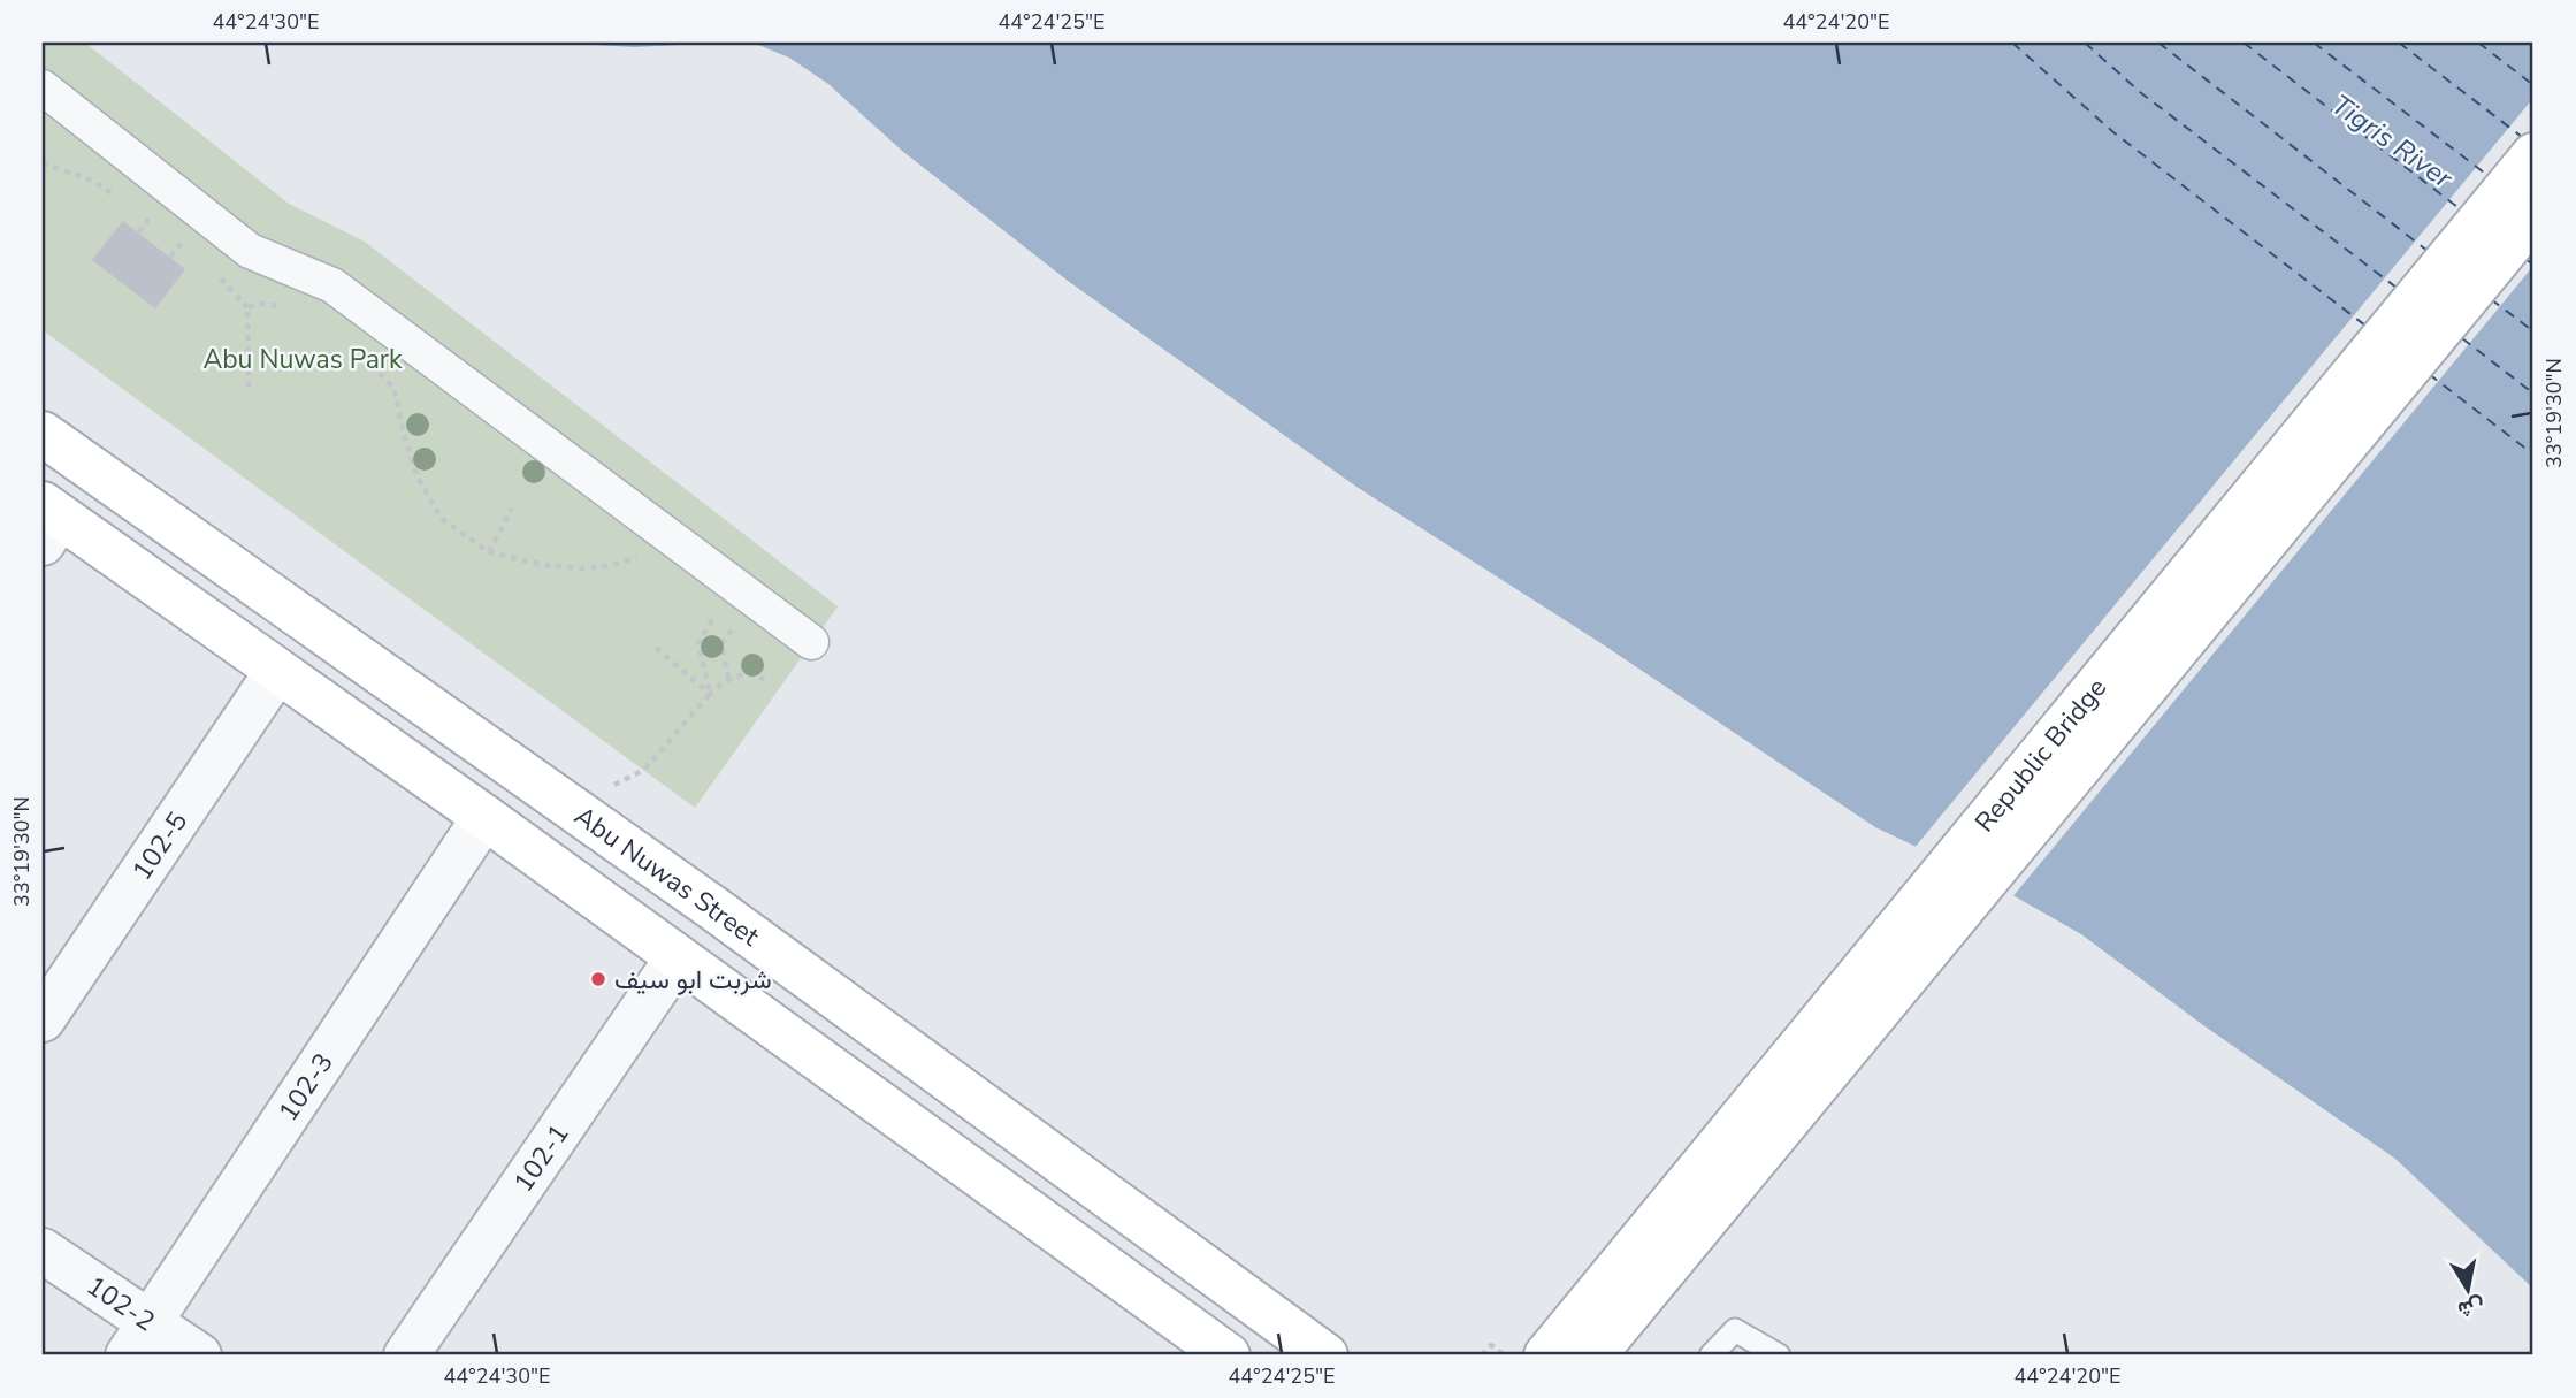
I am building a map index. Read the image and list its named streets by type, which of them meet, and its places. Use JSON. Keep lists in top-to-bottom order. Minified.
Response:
{"streets":{"main road":["Republic Bridge","Abu Nuwas Street"],"street":["102-5","102-3","102-1","102-2"]},"crossings":[["102-3","102-2"]],"water":["Tigris River"],"parks":["Abu Nuwas Park"],"places":["شربت ابو سيف"],"north":"bottom","coordinates":["44°24'30\"E","44°24'25\"E","44°24'20\"E","33°19'30\"N"]}
